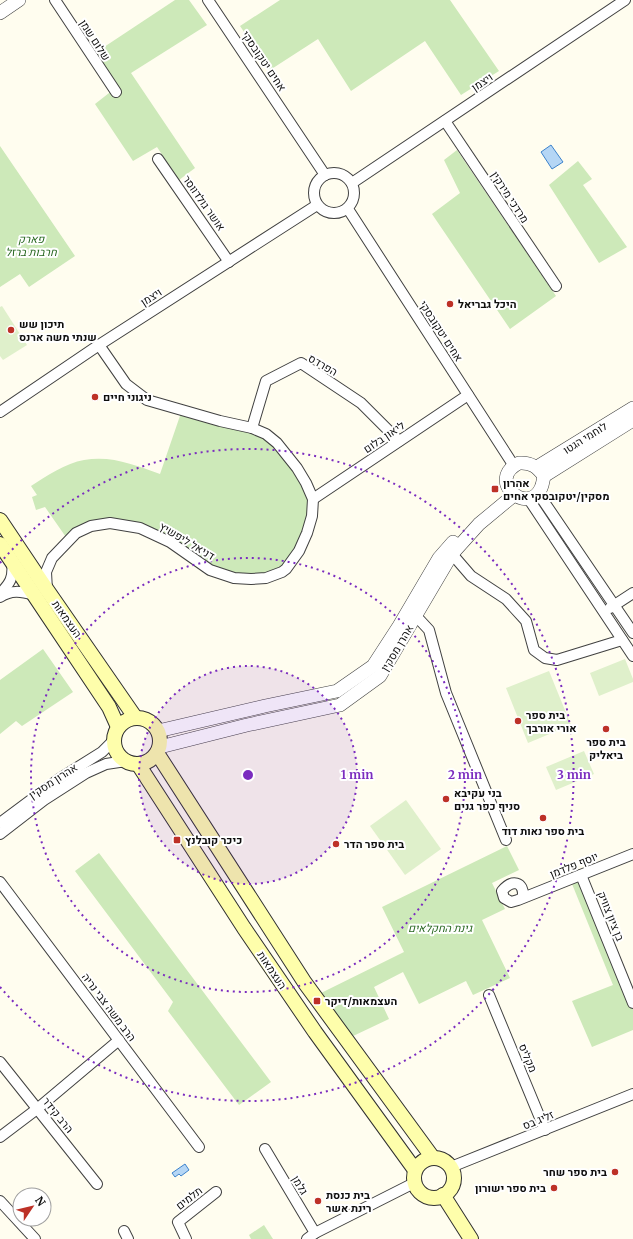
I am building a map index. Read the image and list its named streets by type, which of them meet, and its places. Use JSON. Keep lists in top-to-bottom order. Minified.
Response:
{"streets":{"main road":["העצמאות"],"street":["שלום שמן","אחים יטקובסקי","ויצמן","מרדכי מירקין","אושר גולדווסר","הפרדס","ליאון בלום","לוחמי הגטו","דניאל ליפשיץ","אהרן מסקין","אהרון מסקין","יוסף פלדמן","בן ציון צוויק","הרב משה צבי נריה","מקליס","הרב קידר","זליג בס","גלמן","תלמים"]},"crossings":[["אחים יטקובסקי","ויצמן"],["אחים יטקובסקי","ליאון בלום"],["אחים יטקובסקי","לוחמי הגטו"],["אחים יטקובסקי","אהרן מסקין"],["ויצמן","מרדכי מירקין"],["ויצמן","אושר גולדווסר"],["ויצמן","דניאל ליפשיץ"],["הפרדס","ליאון בלום"],["הפרדס","דניאל ליפשיץ"],["ליאון בלום","דניאל ליפשיץ"],["לוחמי הגטו","אהרן מסקין"],["דניאל ליפשיץ","העצמאות"],["העצמאות","אהרן מסקין"],["העצמאות","אהרון מסקין"],["העצמאות","זליג בס"],["אהרן מסקין","אהרון מסקין"],["יוסף פלדמן","בן ציון צוויק"],["מקליס","זליג בס"]],"parks":["פארק חרבות ברזל","גינת החקלאים"],"places":{"other":["היכל גבריאל","תיכון שש שנתי משה ארנס","ניגוני חיים","בית ספר אורי אורבך","בית ספר ביאליק","בני עקיבא סניף כפר גנים","בית ספר נאות דוד","בית ספר הדר","בית ספר שחר","בית ספר ישורון","בית כנסת רינת אשר"],"transit":["אהרון מסקין/יטקובסקי אחים","כיכר קובלנץ","העצמאות/דיקר"]},"north":"top right","rings":["1 min","2 min","3 min"]}
